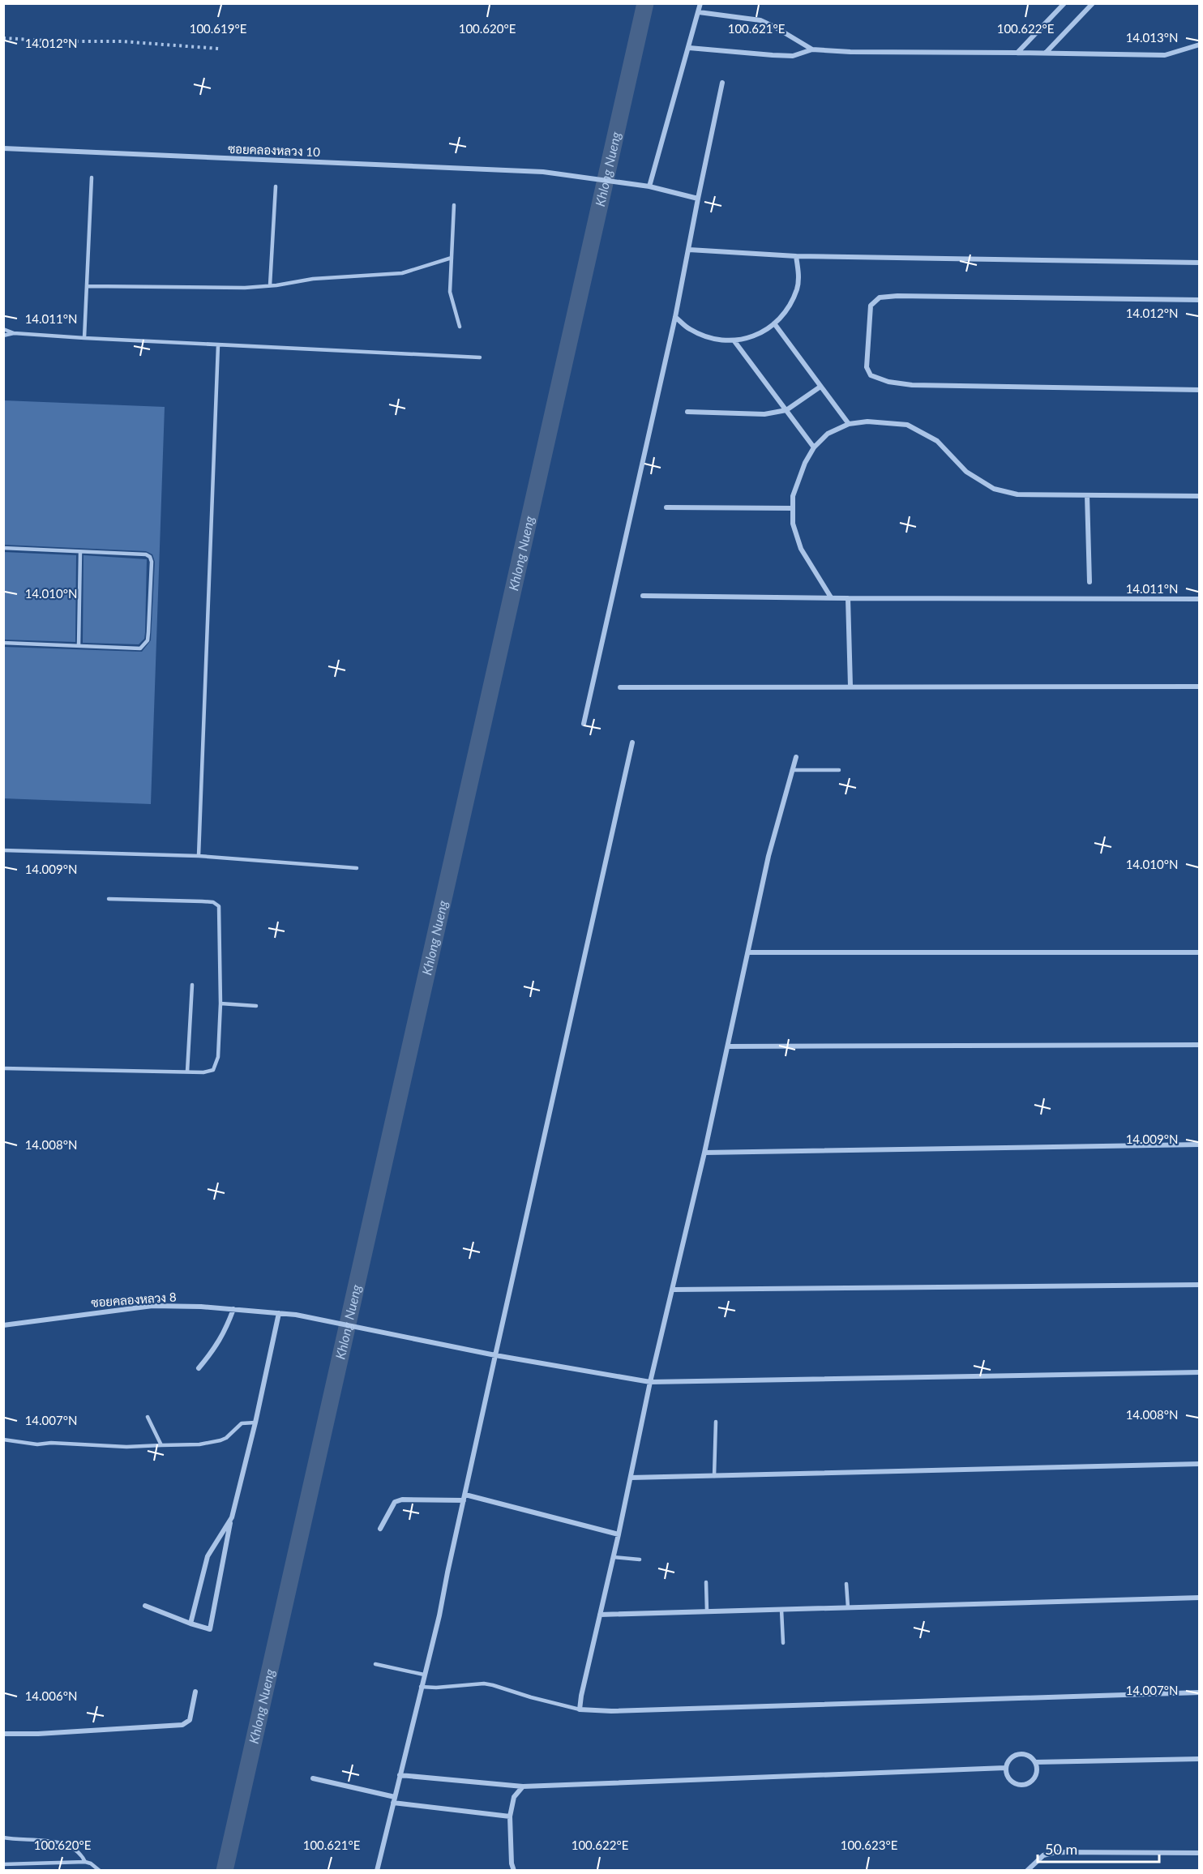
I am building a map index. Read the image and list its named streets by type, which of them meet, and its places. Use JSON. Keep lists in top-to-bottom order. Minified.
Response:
{"streets":{"street":["ซอยคลองหลวง 10","ซอยคลองหลวง 8"]},"water":["Khlong Nueng"],"scale_bar":"50 m","coordinates":["100.619°E","100.620°E","100.621°E","100.622°E","14.013°N","14.012°N","14.011°N","14.010°N","14.009°N","14.008°N","14.007°N","14.006°N","100.623°E"]}
